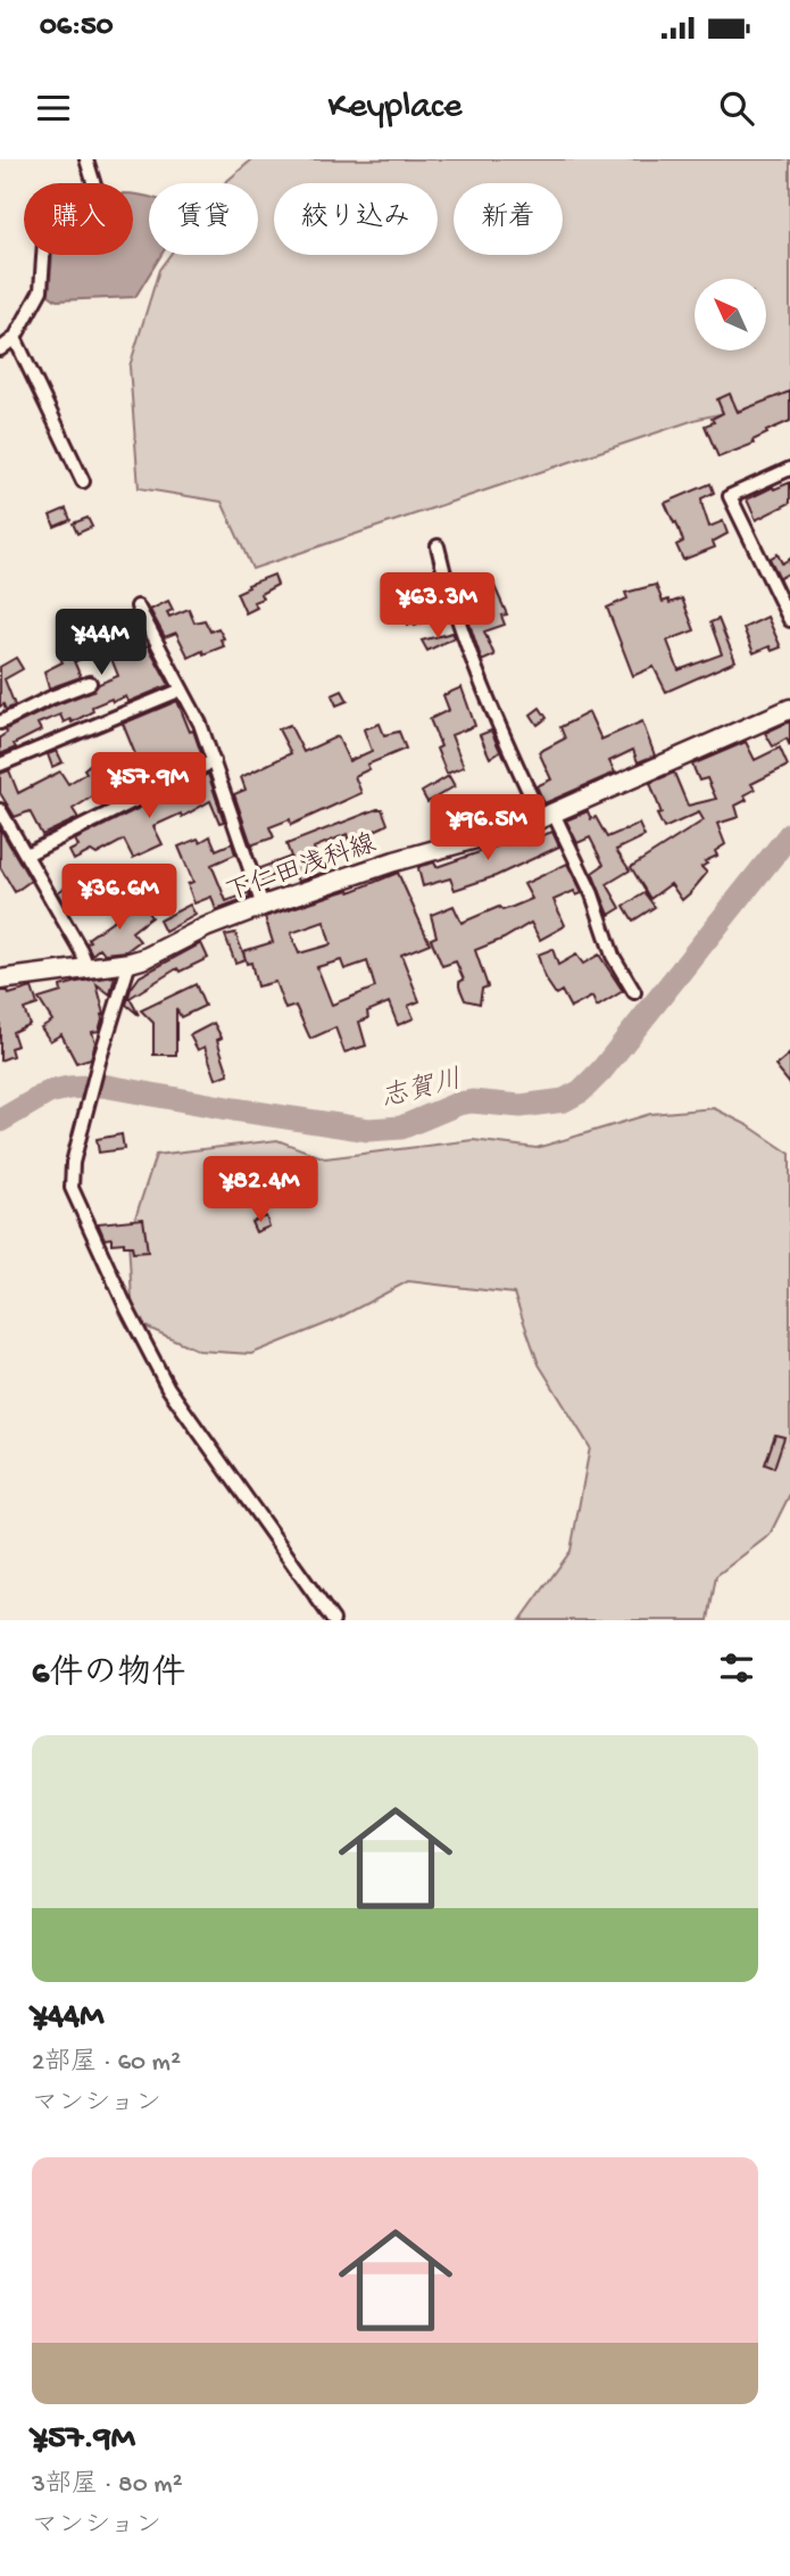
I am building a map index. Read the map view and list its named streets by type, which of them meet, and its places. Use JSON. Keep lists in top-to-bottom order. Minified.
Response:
{"streets":{"main road":["下仁田浅科線"]},"water":["志賀川"],"north":"top left","page":{"status":"06:50","header":"Keyplace","chip":["購入","賃貸","絞り込み","新着"],"price":["¥63.3M","¥44M","¥57.9M","¥96.5M","¥36.6M","¥82.4M"],"heading":"6件の物件","list":[{"name":"¥44M","note":"2部屋 · 60 m² · マンション"},{"name":"¥57.9M","note":"3部屋 · 80 m² · マンション"}]}}
